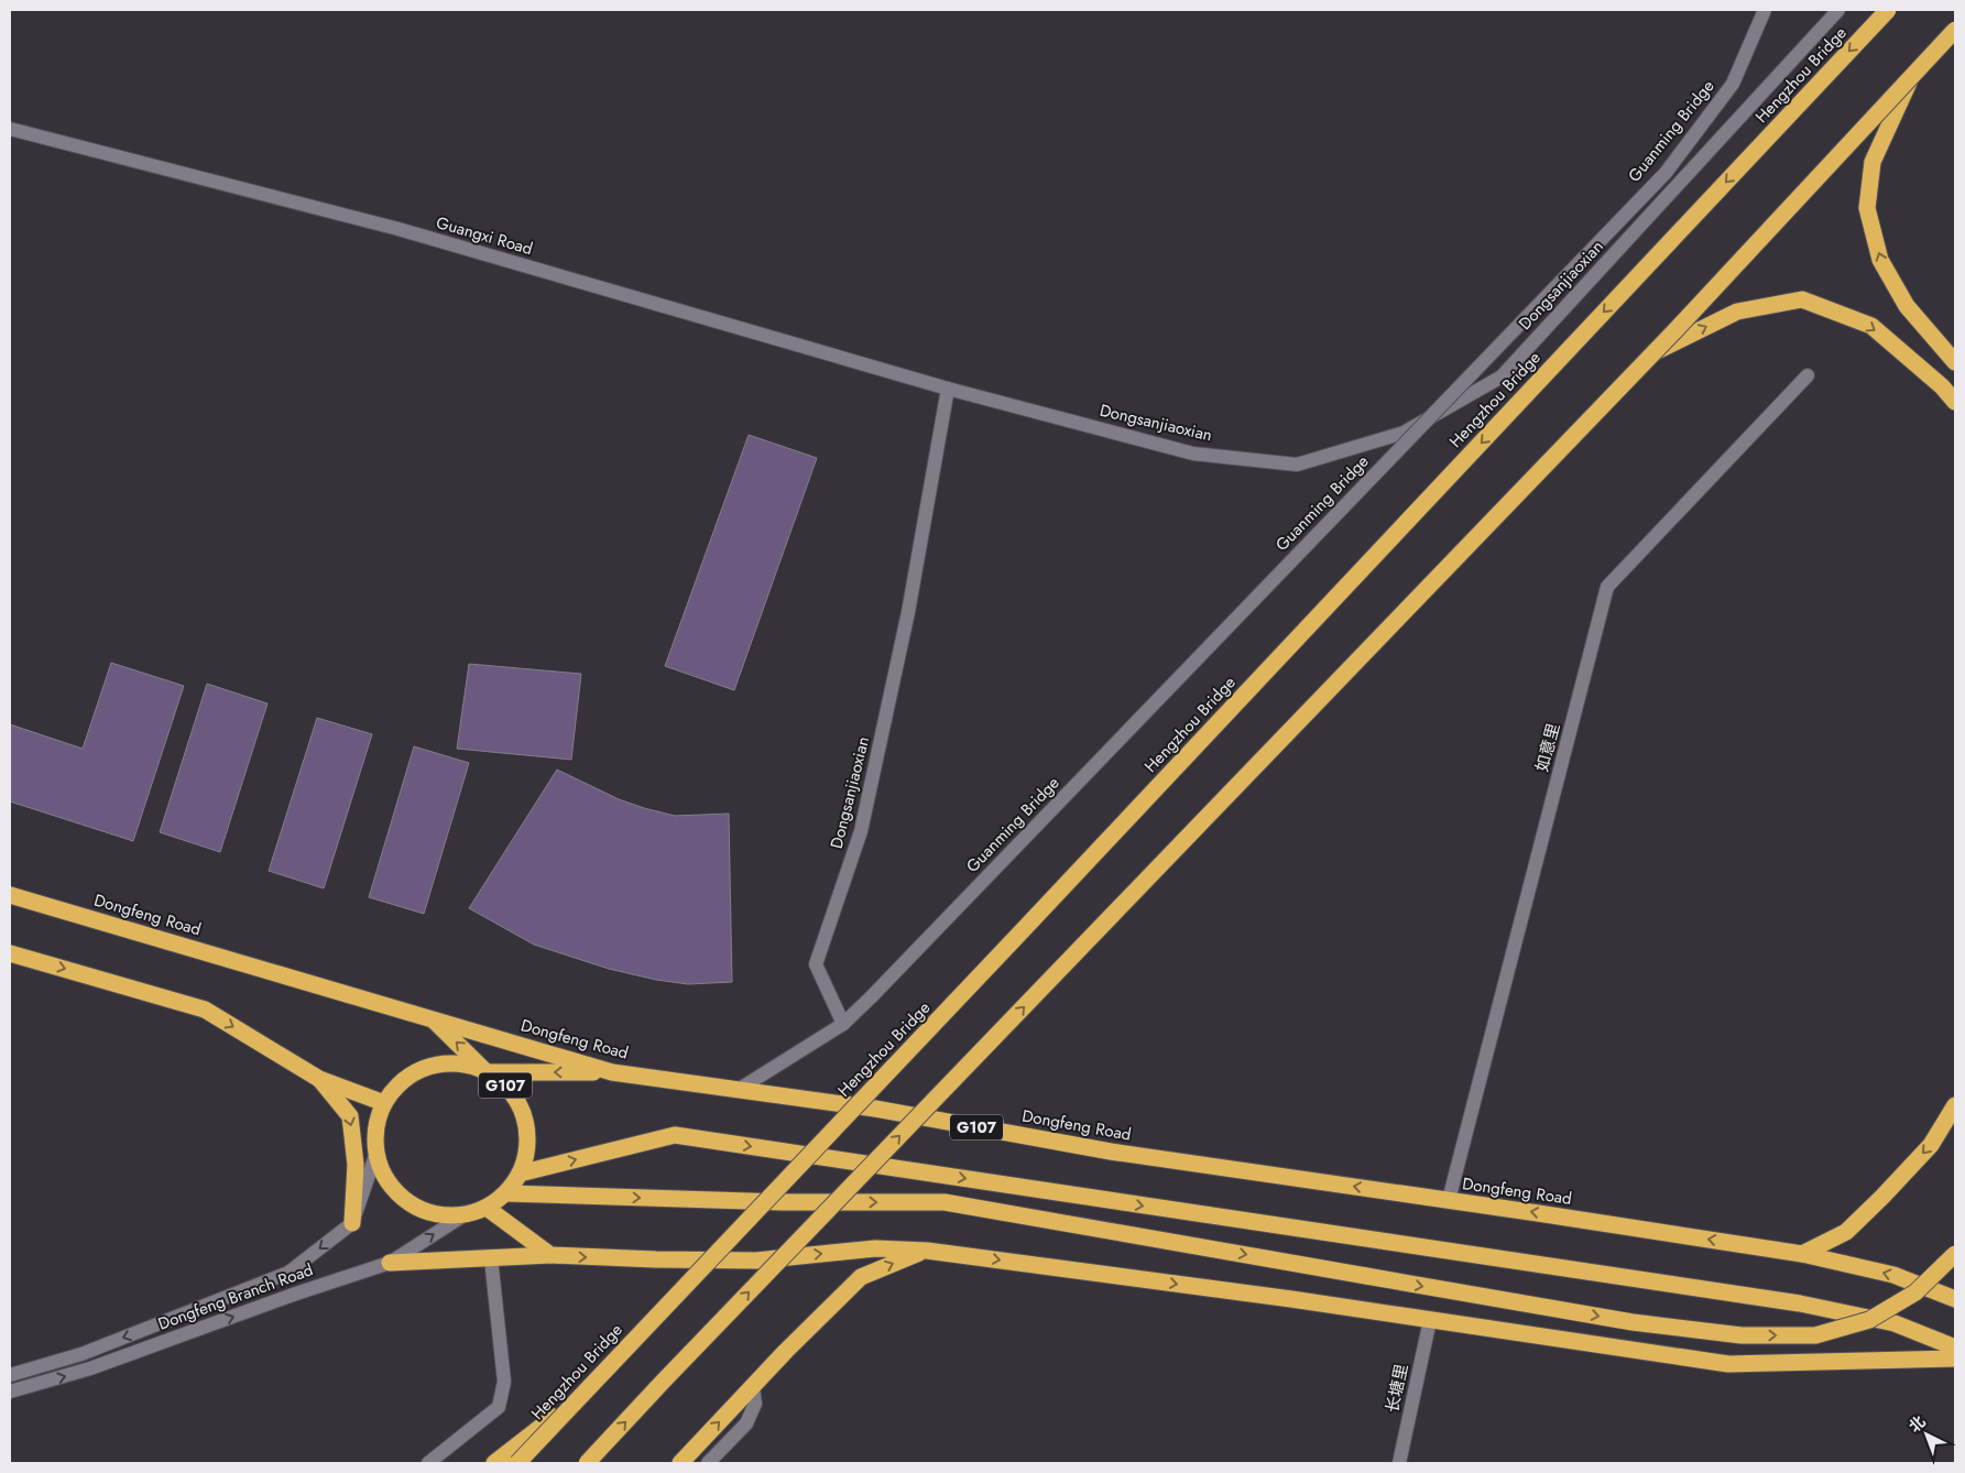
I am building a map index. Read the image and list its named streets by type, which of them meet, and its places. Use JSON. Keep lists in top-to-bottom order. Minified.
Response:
{"streets":{"highway":["Hengzhou Bridge","Dongfeng Road","G107"],"street":["Guanming Bridge","Guangxi Road","Dongsanjiaoxian","如意里","Dongfeng Branch Road","长塘里"]},"crossings":[["Guanming Bridge","Dongsanjiaoxian"],["Guanming Bridge","Dongfeng Road"],["Guangxi Road","Dongsanjiaoxian"],["如意里","Dongfeng Road"],["Dongfeng Road","G107"],["G107","Dongfeng Branch Road"]],"north":"top left"}
